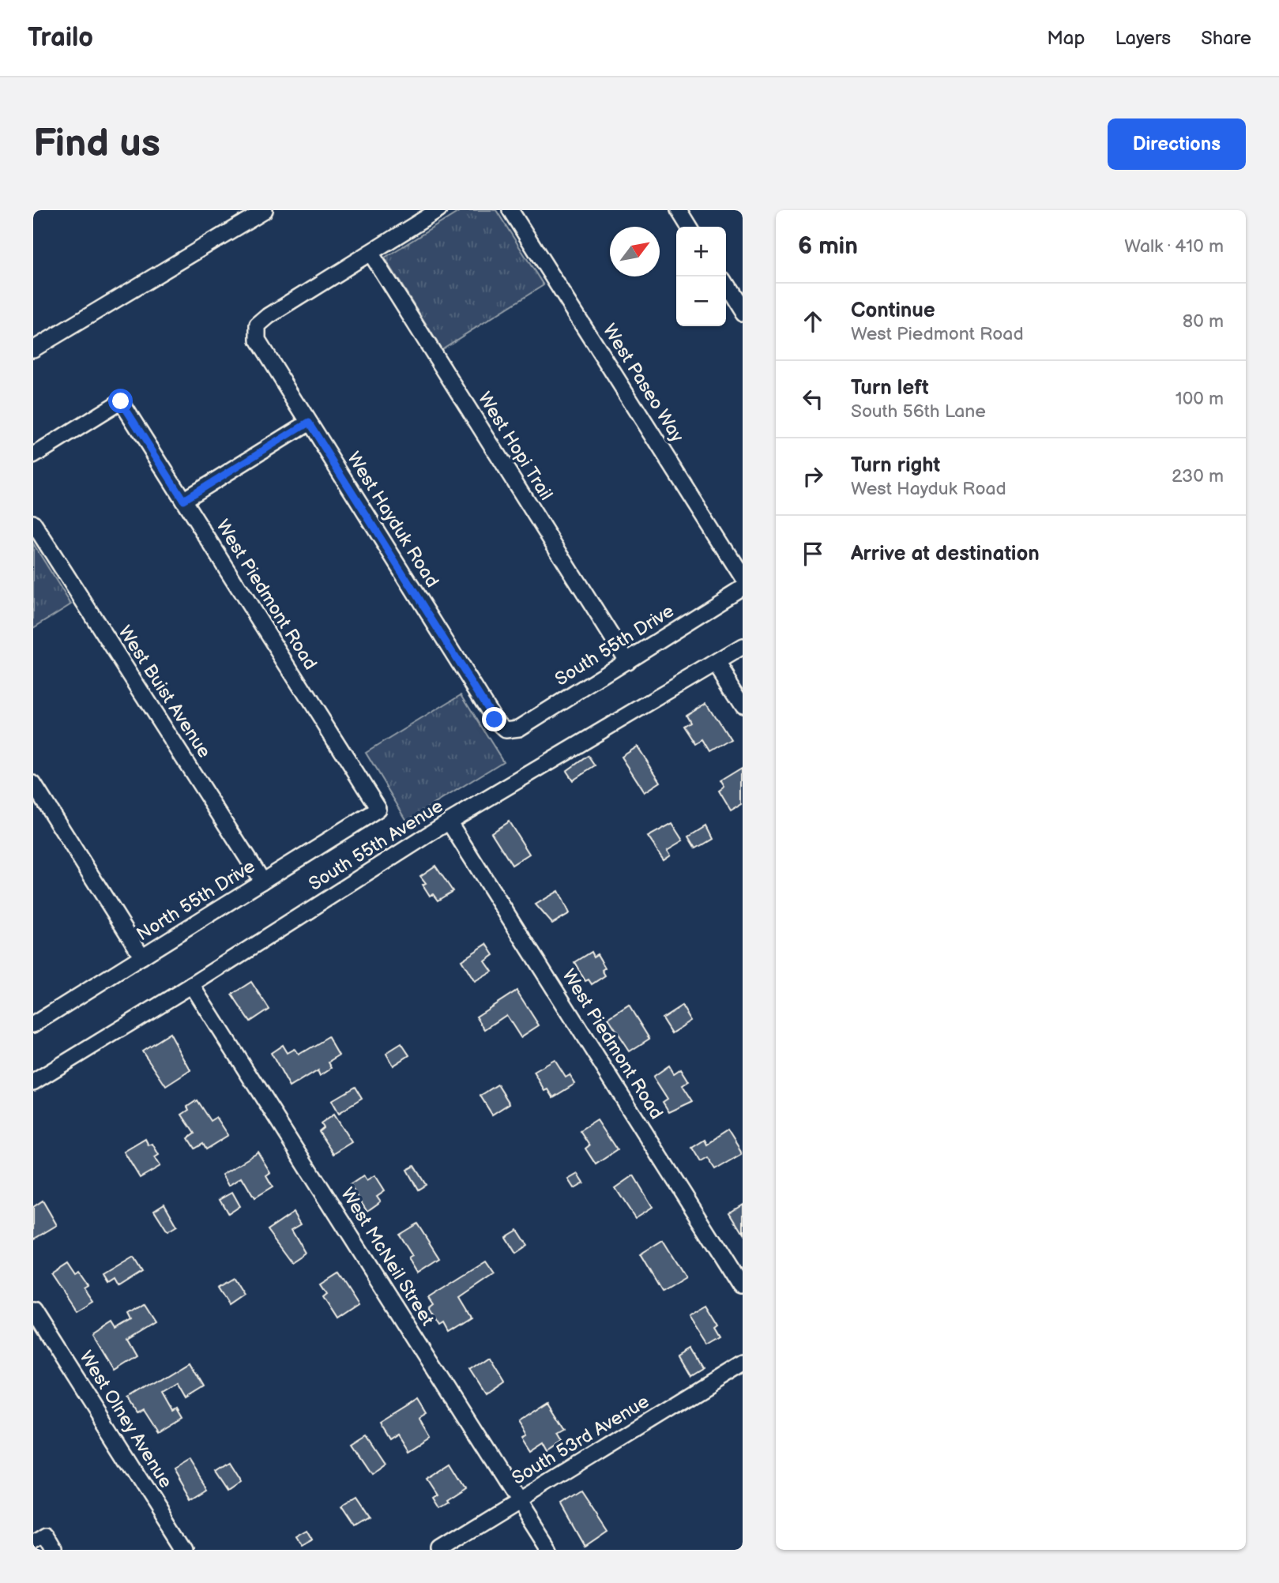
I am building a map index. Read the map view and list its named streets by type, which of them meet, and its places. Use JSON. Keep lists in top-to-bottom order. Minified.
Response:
{"streets":{"street":["West Paseo Way","West Hopi Trail","West Hayduk Road","West Piedmont Road","South 55th Drive","West Buist Avenue","South 55th Avenue","North 55th Drive","West McNeil Street","West Olney Avenue","South 53rd Avenue"]},"crossings":[["West Hopi Trail","West Hayduk Road"],["West Hopi Trail","South 55th Drive"],["West Hayduk Road","South 55th Drive"],["West Piedmont Road","South 55th Avenue"],["West Piedmont Road","North 55th Drive"],["West Buist Avenue","North 55th Drive"],["South 55th Avenue","West McNeil Street"],["West McNeil Street","South 53rd Avenue"]],"north":"top right","page":{"header":"Trailo","nav":["Map","Layers","Share"],"buttons":"Directions","title":"Find us","heading":["6 min","Walk · 410 m"],"map_buttons":["+","−"],"list":[["Continue","West Piedmont Road","80 m"],["Turn left","South 56th Lane","100 m"],["Turn right","West Hayduk Road","230 m"],"Arrive at destination"]}}
